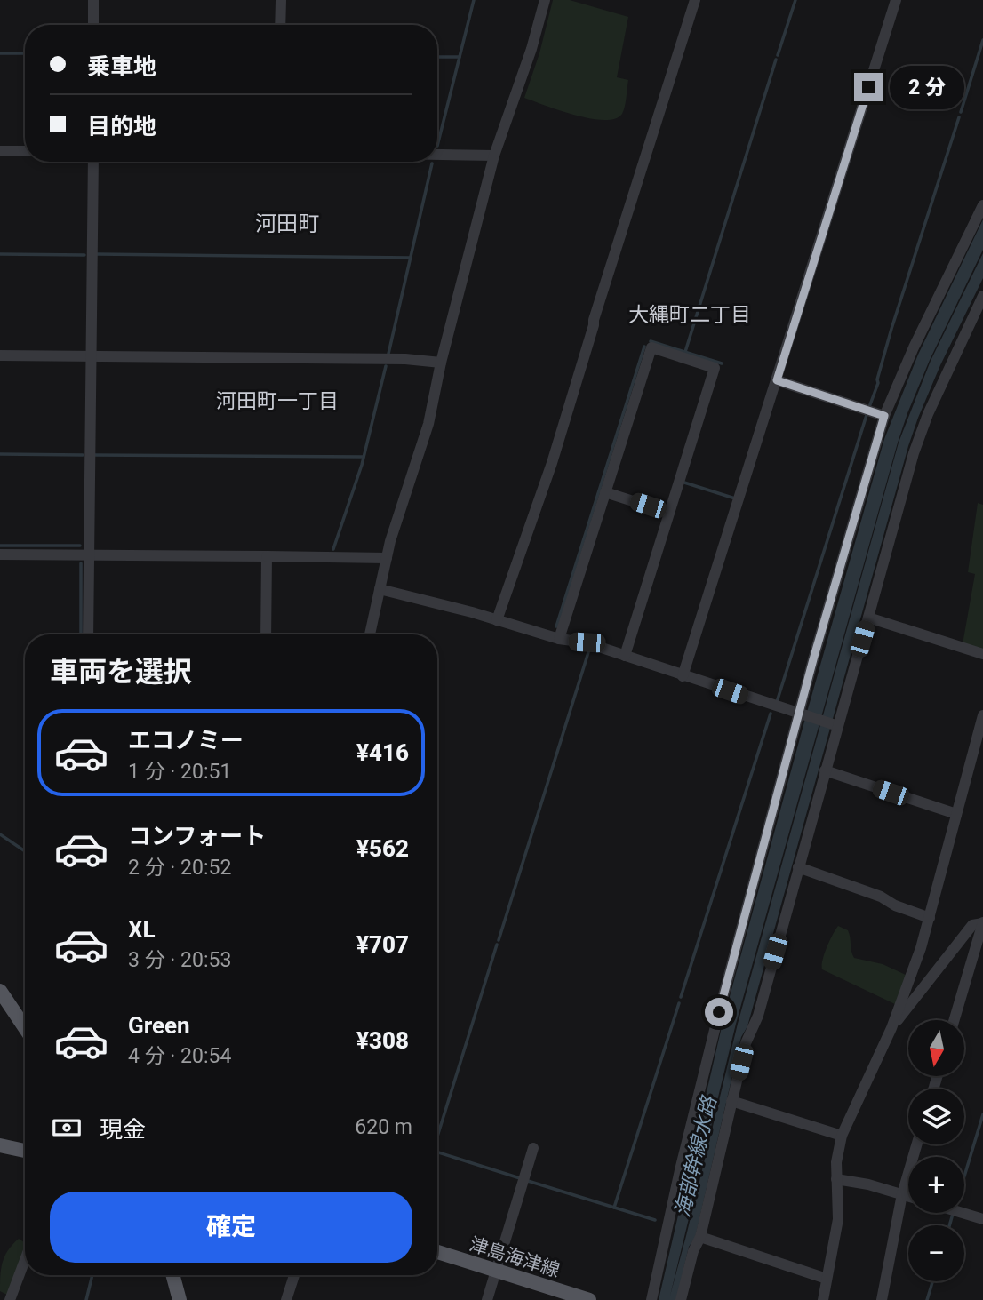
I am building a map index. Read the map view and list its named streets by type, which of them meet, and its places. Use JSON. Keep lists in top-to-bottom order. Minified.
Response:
{"streets":{"main road":["津島海津線"]},"districts":["河田町","大縄町二丁目","河田町一丁目"],"water":["海部幹線水路"],"north":"bottom","page":{"banner":["乗車地","目的地"],"bubble":"2 分","heading":"車両を選択","list":[{"name":"エコノミー","note":"1 分 · 20:51","value":"¥416"},{"name":"コンフォート","note":"2 分 · 20:52","value":"¥562"},{"name":"XL","note":"3 分 · 20:53","value":"¥707"},{"name":"Green","note":"4 分 · 20:54","value":"¥308"}],"map_buttons":["+","−"],"pay":["現金","620 m"],"buttons":"確定"}}
